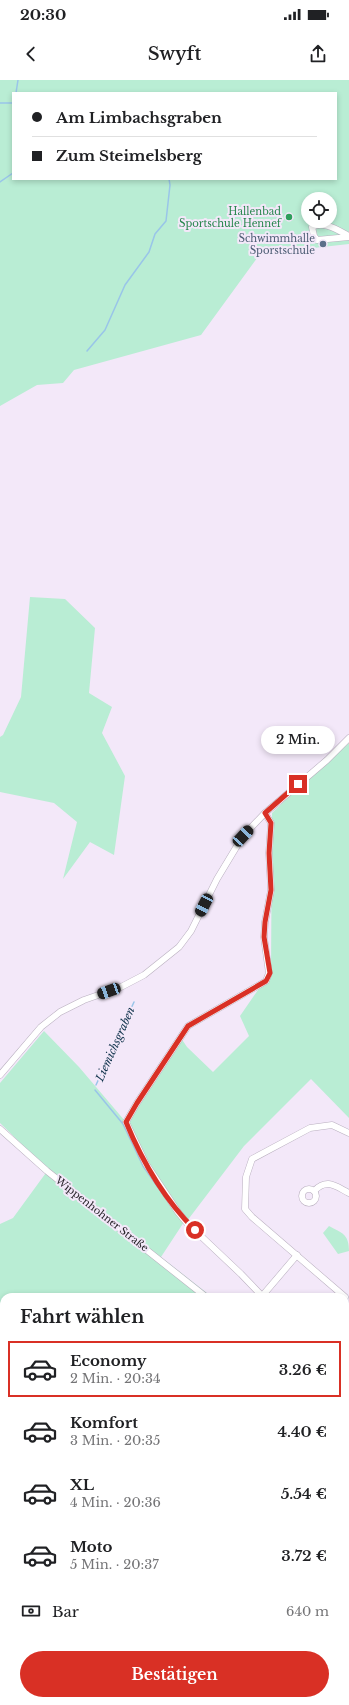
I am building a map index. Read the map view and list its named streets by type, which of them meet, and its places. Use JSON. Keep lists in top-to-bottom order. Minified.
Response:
{"streets":{"street":["Wippenhohner Straße"]},"water":["Liemichsgraben"],"places":["Hallenbad Sportschule Hennef","Schwimmhalle Sporstschule"],"page":{"status":"20:30","header":"Swyft","banner":["Am Limbachsgraben","Zum Steimelsberg"],"bubble":"2 Min.","heading":"Fahrt wählen","list":[{"name":"Economy","note":"2 Min. · 20:34","value":"3.26 €"},{"name":"Komfort","note":"3 Min. · 20:35","value":"4.40 €"},{"name":"XL","note":"4 Min. · 20:36","value":"5.54 €"},{"name":"Moto","note":"5 Min. · 20:37","value":"3.72 €"}],"pay":["Bar","640 m"],"buttons":"Bestätigen"}}
